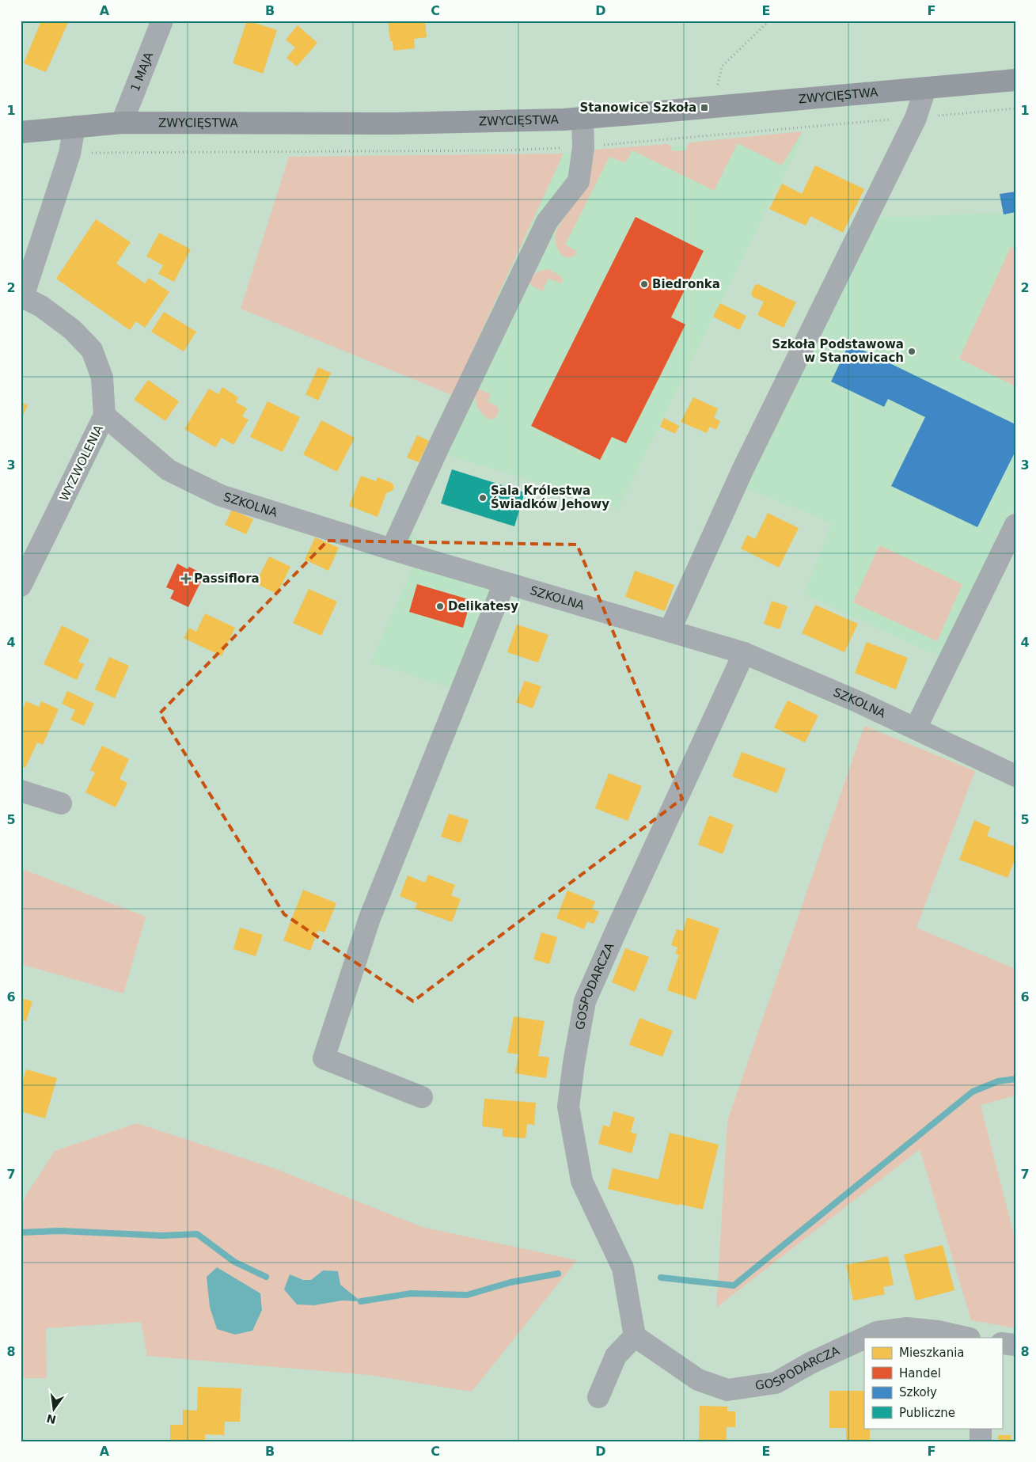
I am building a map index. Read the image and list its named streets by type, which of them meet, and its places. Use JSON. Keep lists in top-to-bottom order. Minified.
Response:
{"streets":{"main road":["ZWYCIĘSTWA"],"street":["1 MAJA","WYZWOLENIA","SZKOLNA","GOSPODARCZA"]},"crossings":[["1 MAJA","ZWYCIĘSTWA"],["WYZWOLENIA","SZKOLNA"],["SZKOLNA","GOSPODARCZA"]],"places":{"transit":["Stanowice Szkoła"],"other":["Biedronka","Szkoła Podstawowa w Stanowicach","Sala Królestwa Świadków Jehowy","Delikatesy"],"health":["Passiflora"]},"legend":["Mieszkania","Handel","Szkoły","Publiczne"],"north":"bottom","grid":{"columns":["A","B","C","D","E","F"],"rows":["1","2","3","4","5","6","7","8"]}}
